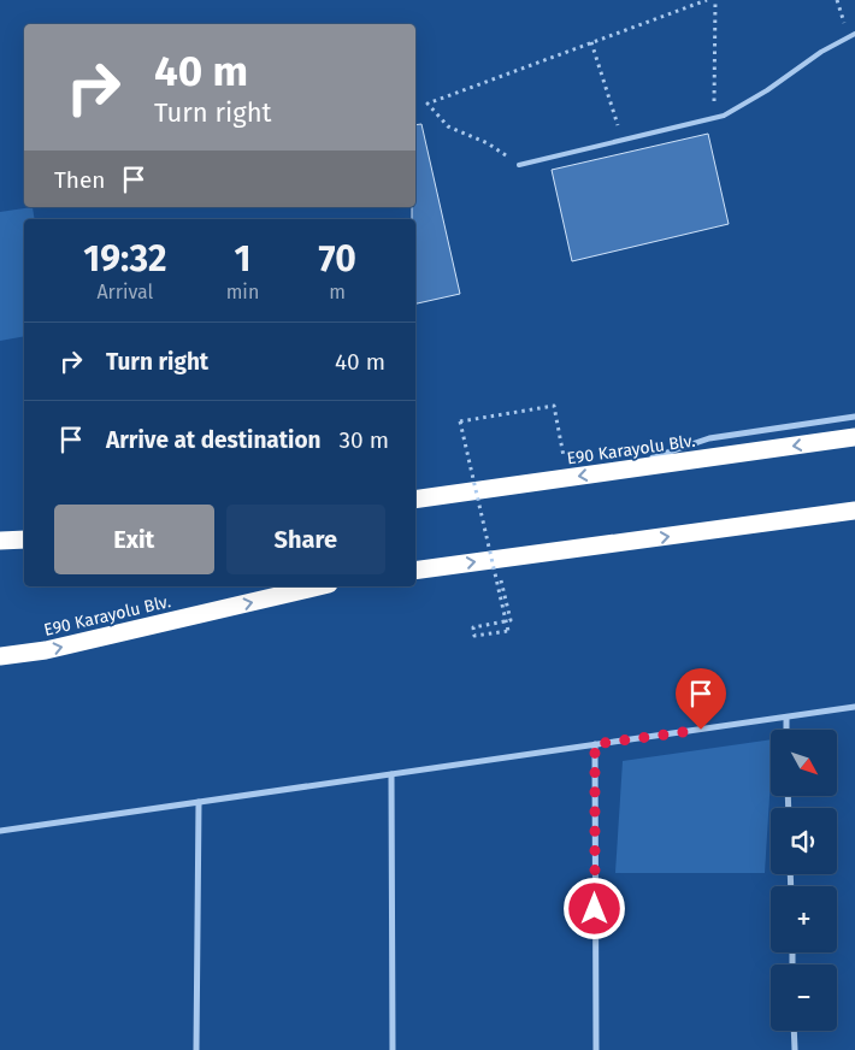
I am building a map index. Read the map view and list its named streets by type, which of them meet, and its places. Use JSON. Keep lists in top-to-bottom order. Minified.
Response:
{"streets":{"highway":["E90 Karayolu Blv."]},"north":"bottom right","page":{"turn":["40 m","Turn right"],"then":"Then","eta":["19:32","Arrival","1","min","70","m"],"list":[{"name":"Turn right","value":"40 m"},{"name":"Arrive at destination","value":"30 m"}],"buttons":["Exit","Share"],"map_buttons":["+","−"]}}
